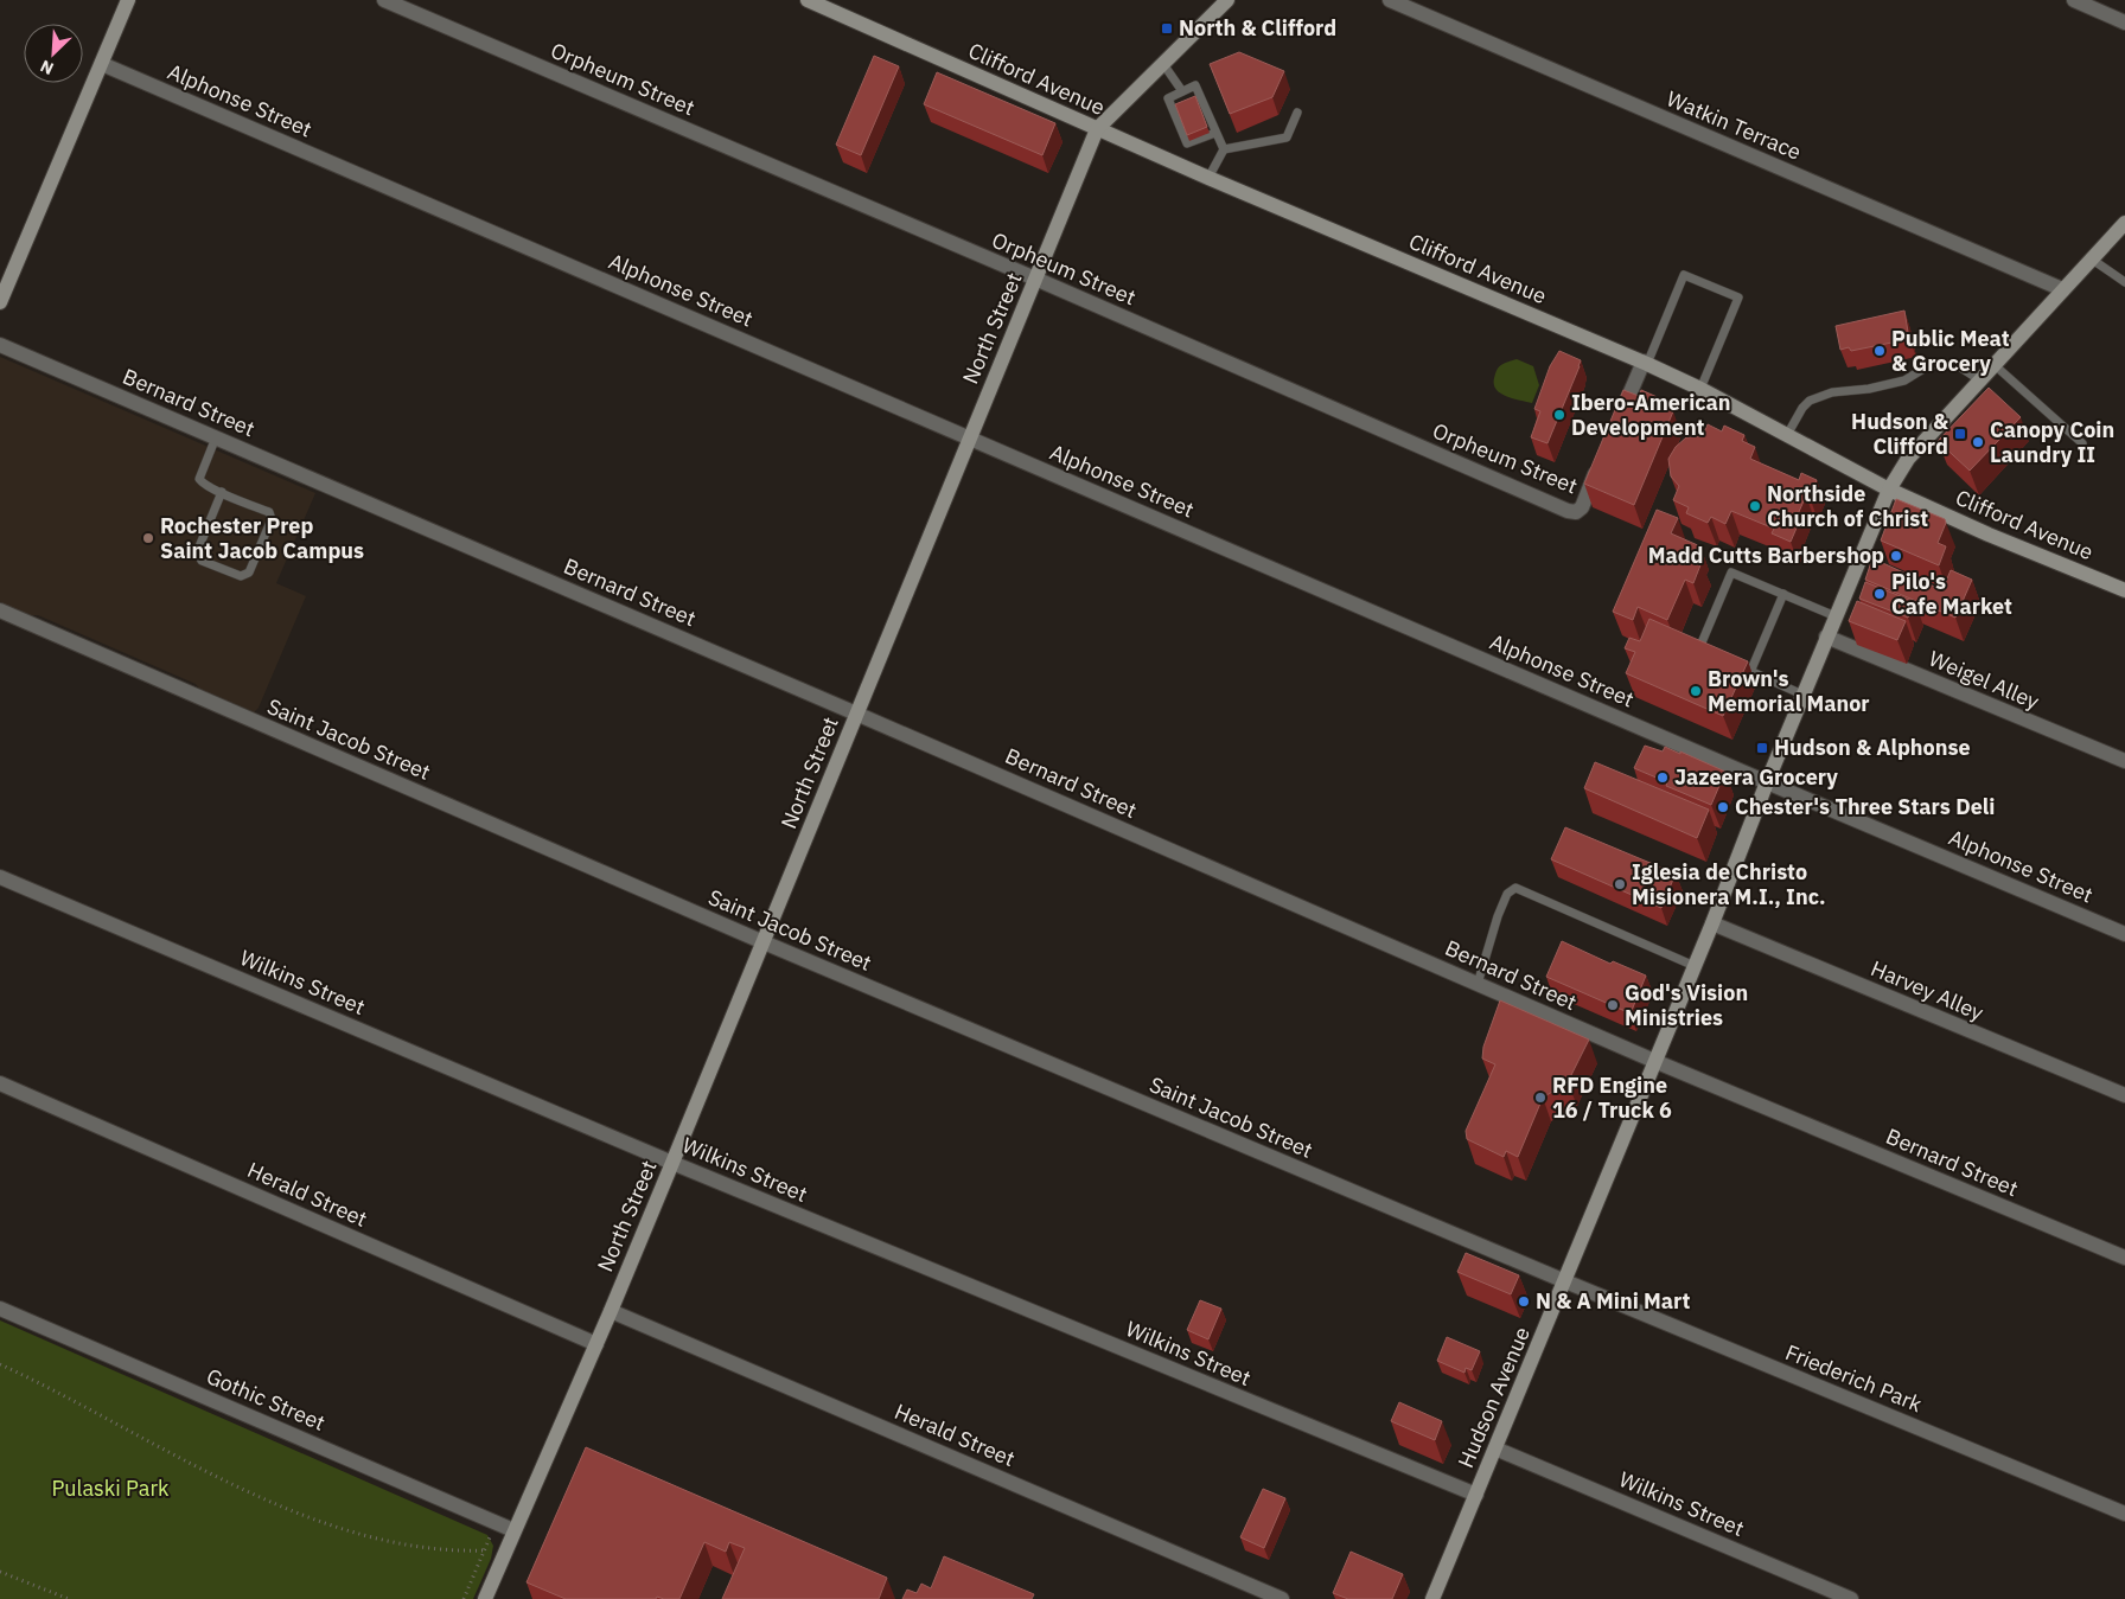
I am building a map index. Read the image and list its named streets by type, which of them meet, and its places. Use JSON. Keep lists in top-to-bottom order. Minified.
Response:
{"streets":{"main road":["Clifford Avenue","North Street","Hudson Avenue"],"street":["Orpheum Street","Alphonse Street","Watkin Terrace","Bernard Street","Weigel Alley","Saint Jacob Street","Wilkins Street","Harvey Alley","Herald Street","Friederich Park","Gothic Street"]},"crossings":[["Orpheum Street","North Street"],["Clifford Avenue","North Street"],["Clifford Avenue","Hudson Avenue"],["Alphonse Street","North Street"],["Alphonse Street","Hudson Avenue"],["Watkin Terrace","Hudson Avenue"],["North Street","Bernard Street"],["North Street","Saint Jacob Street"],["North Street","Wilkins Street"],["North Street","Herald Street"],["North Street","Gothic Street"],["Bernard Street","Hudson Avenue"],["Weigel Alley","Hudson Avenue"],["Saint Jacob Street","Friederich Park"],["Saint Jacob Street","Hudson Avenue"],["Wilkins Street","Hudson Avenue"],["Harvey Alley","Hudson Avenue"],["Friederich Park","Hudson Avenue"]],"parks":["Pulaski Park"],"places":{"transit":["North & Clifford","Hudson & Clifford","Hudson & Alphonse"],"other":["Public Meat & Grocery","Ibero-American Development","Canopy Coin Laundry II","Northside Church of Christ","Rochester Prep Saint Jacob Campus","Madd Cutts Barbershop","Pilo's Cafe Market","Brown's Memorial Manor","Jazeera Grocery","Chester's Three Stars Deli","Iglesia de Christo Misionera M.I., Inc.","God's Vision Ministries","RFD Engine 16 / Truck 6","N & A Mini Mart"]},"north":"bottom left"}
